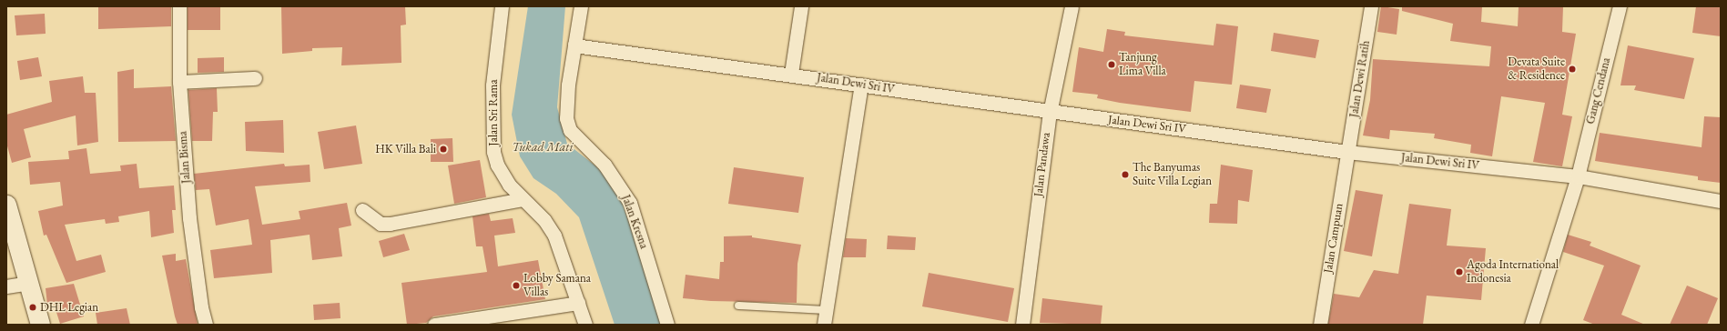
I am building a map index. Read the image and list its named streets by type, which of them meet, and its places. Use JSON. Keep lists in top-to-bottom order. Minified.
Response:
{"streets":{"street":["Jalan Dewi Ratih","Jalan Dewi Sri IV","Gang Cendana","Jalan Sri Rama","Jalan Bisma","Jalan Pandawa","Jalan Kresna","Jalan Campuan"]},"crossings":[["Jalan Dewi Ratih","Jalan Dewi Sri IV"],["Jalan Dewi Ratih","Jalan Campuan"],["Jalan Dewi Sri IV","Gang Cendana"],["Jalan Dewi Sri IV","Jalan Pandawa"],["Jalan Dewi Sri IV","Jalan Kresna"],["Jalan Dewi Sri IV","Jalan Campuan"]],"water":["Tukad Mati"],"places":["Tanjung Lima Villa","Devata Suite & Residence","HK Villa Bali","The Banyumas Suite Villa Legian","Agoda International Indonesia","Lobby Samana Villas","DHL Legian"]}
